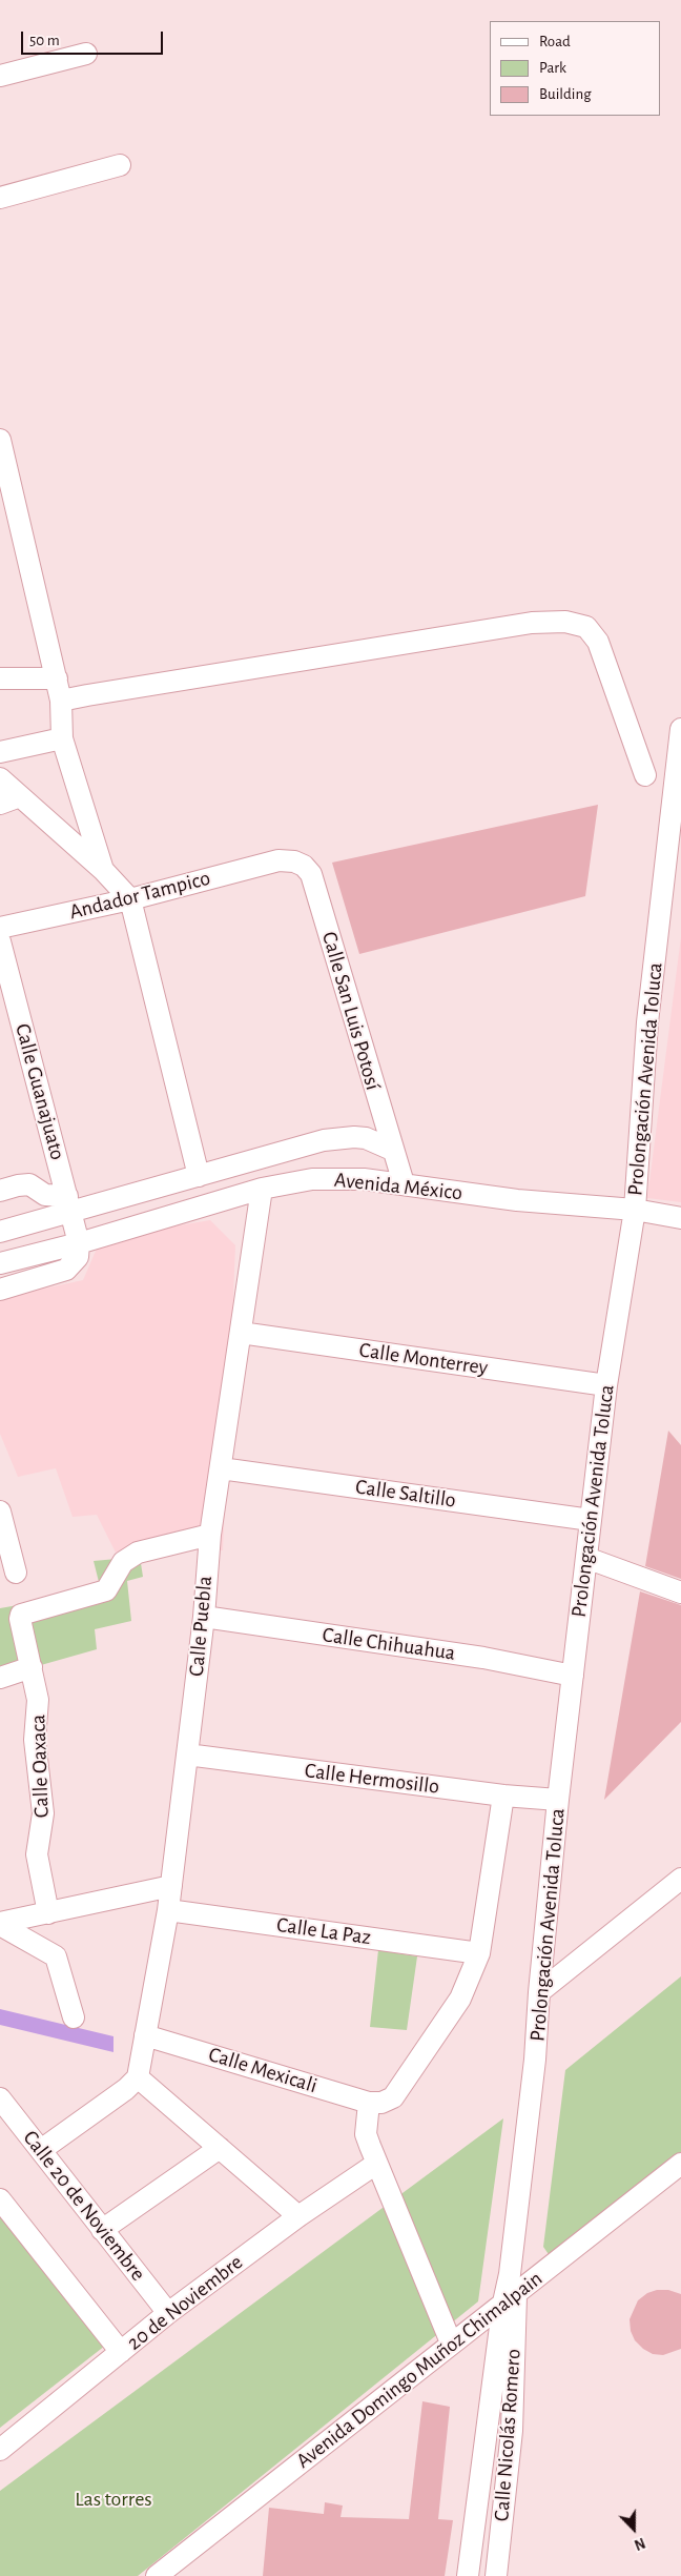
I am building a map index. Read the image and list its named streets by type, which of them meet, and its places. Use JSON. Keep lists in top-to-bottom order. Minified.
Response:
{"streets":{"street":["Andador Tampico","Calle San Luis Potosí","Prolongación Avenida Toluca","Calle Guanajuato","Avenida México","Calle Monterrey","Calle Saltillo","Calle Puebla","Calle Chihuahua","Calle Oaxaca","Calle Hermosillo","Calle La Paz","Calle Mexicali","Calle 20 de Noviembre","20 de Noviembre","Avenida Domingo Muñoz Chimalpain","Calle Nicolás Romero"]},"crossings":[["Andador Tampico","Calle San Luis Potosí"],["Calle San Luis Potosí","Avenida México"],["Prolongación Avenida Toluca","Avenida México"],["Prolongación Avenida Toluca","Calle Monterrey"],["Prolongación Avenida Toluca","Calle Saltillo"],["Prolongación Avenida Toluca","Calle Chihuahua"],["Prolongación Avenida Toluca","Calle Hermosillo"],["Prolongación Avenida Toluca","Avenida Domingo Muñoz Chimalpain"],["Prolongación Avenida Toluca","Calle Nicolás Romero"],["Calle Guanajuato","Avenida México"],["Avenida México","Calle Puebla"],["Calle Monterrey","Calle Puebla"],["Calle Saltillo","Calle Puebla"],["Calle Puebla","Calle Chihuahua"],["Calle Puebla","Calle Oaxaca"],["Calle Puebla","Calle Hermosillo"],["Calle Puebla","Calle La Paz"],["Calle Puebla","Calle Mexicali"],["Calle 20 de Noviembre","20 de Noviembre"],["Avenida Domingo Muñoz Chimalpain","Calle Nicolás Romero"]],"parks":["Las torres"],"legend":["Road","Park","Building"],"scale_bar":"50 m","north":"bottom"}
